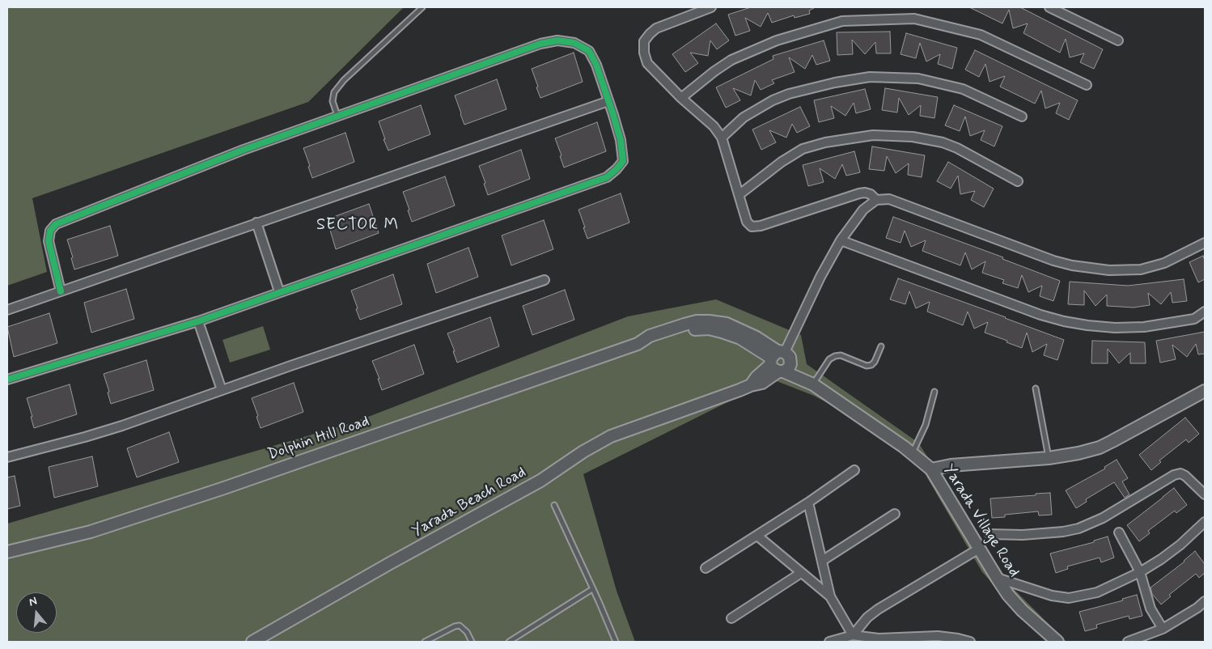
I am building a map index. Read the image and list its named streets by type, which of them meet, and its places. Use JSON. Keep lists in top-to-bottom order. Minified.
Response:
{"streets":{"street":["Dolphin Hill Road","Yarada Beach Road","Yarada Village Road"]},"crossings":[["Dolphin Hill Road","Yarada Beach Road"],["Dolphin Hill Road","Yarada Village Road"],["Yarada Beach Road","Yarada Village Road"]],"districts":["SECTOR M"],"north":"top"}
